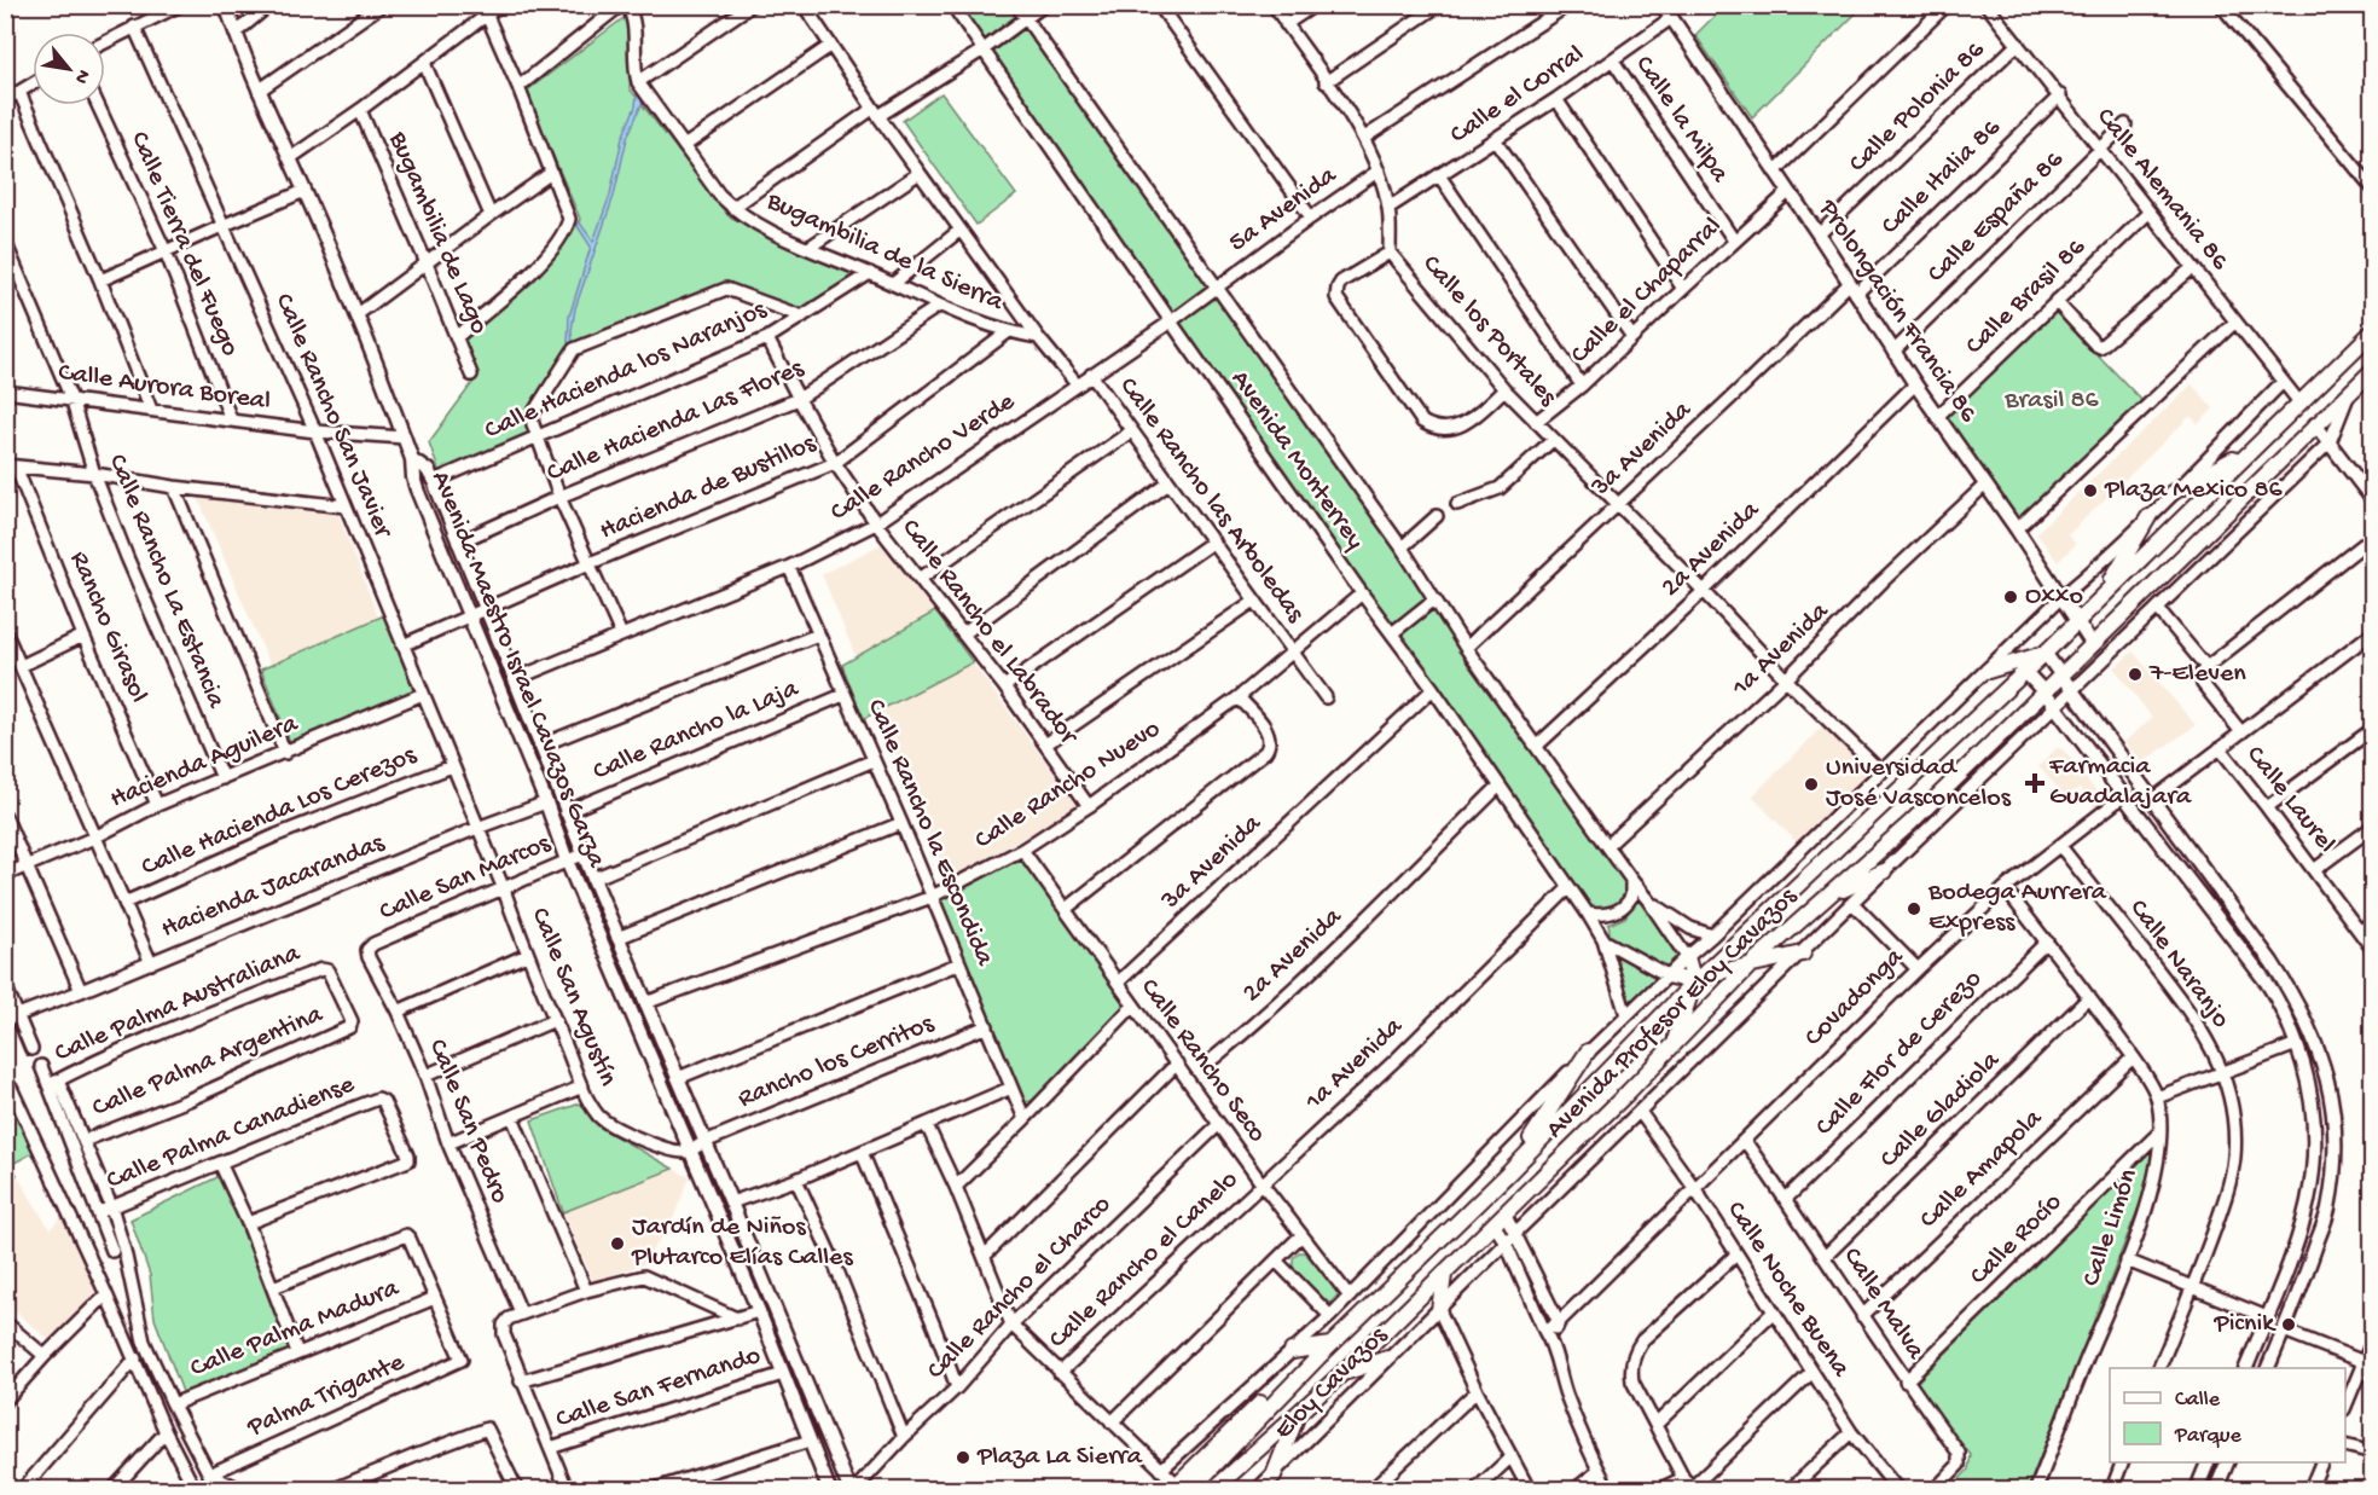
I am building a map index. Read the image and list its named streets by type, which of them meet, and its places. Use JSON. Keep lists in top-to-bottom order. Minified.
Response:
{"streets":{"main road":["Avenida Profesor Eloy Cavazos"],"street":["Calle el Corral","Calle Polonia 86","Calle la Milpa","Calle Italia 86","Calle Alemania 86","5a Avenida","Calle España 86","Bugambilia de Lago","Calle Tierra del Fuego","Bugambilia de la Sierra","Calle el Chaparral","Calle Brasil 86","Prolongación Francia 86","Calle los Portales","Calle Hacienda los Naranjos","Calle Aurora Boreal","Calle Rancho San Javier","Calle Hacienda Las Flores","3a Avenida","Calle Rancho Verde","Avenida Monterrey","Hacienda de Bustillos","Calle Rancho las Arboledas","2a Avenida","Calle Rancho La Estancia","Rancho Girasol","Calle Rancho el Labrador","1a Avenida","Avenida Maestro Israel Cavazos Garza","Calle Rancho la Laja","Hacienda Aguilera","Calle Rancho Nuevo","Calle Laurel","Calle Hacienda Los Cerezos","Calle Rancho la Escondida","Calle San Marcos","Hacienda Jacarandas","Calle Naranjo","Calle San Agustín","Covadonga","Calle Palma Australiana","Calle Flor de Cerezo","Calle Rancho Seco","Calle Palma Argentina","Rancho los Cerritos","Calle Gladiola","Calle San Pedro","Calle Palma Canadiense","Calle Amapola","Calle Limón","Calle Rocío","Calle Rancho el Canelo","Calle Rancho el Charco","Calle Noche Buena","Calle Malva","Calle Palma Madura","Eloy Cavazos","Calle San Fernando","Palma Trigante"]},"crossings":[["Calle el Corral","Calle la Milpa"],["Calle el Corral","Prolongación Francia 86"],["Calle Polonia 86","Calle Alemania 86"],["Calle Polonia 86","Prolongación Francia 86"],["Calle la Milpa","Calle el Chaparral"],["Calle Italia 86","Calle Alemania 86"],["Calle Italia 86","Prolongación Francia 86"],["Calle Italia 86","3a Avenida"],["Calle Alemania 86","Calle España 86"],["Calle Alemania 86","Calle Brasil 86"],["Calle Alemania 86","Avenida Profesor Eloy Cavazos"],["5a Avenida","Calle Rancho Verde"],["5a Avenida","Avenida Monterrey"],["Calle España 86","Prolongación Francia 86"],["Calle Tierra del Fuego","Calle Aurora Boreal"],["Bugambilia de la Sierra","Calle Hacienda los Naranjos"],["Bugambilia de la Sierra","Calle Hacienda Las Flores"],["Bugambilia de la Sierra","Hacienda de Bustillos"],["Calle el Chaparral","Prolongación Francia 86"],["Calle el Chaparral","Calle los Portales"],["Calle Brasil 86","Prolongación Francia 86"],["Prolongación Francia 86","3a Avenida"],["Prolongación Francia 86","2a Avenida"],["Prolongación Francia 86","1a Avenida"],["Prolongación Francia 86","Avenida Profesor Eloy Cavazos"],["Calle los Portales","3a Avenida"],["Calle los Portales","2a Avenida"],["Calle los Portales","1a Avenida"],["Calle Hacienda los Naranjos","Calle Rancho el Labrador"],["Calle Hacienda los Naranjos","Avenida Maestro Israel Cavazos Garza"],["Calle Aurora Boreal","Calle Rancho San Javier"],["Calle Aurora Boreal","Calle Rancho La Estancia"],["Calle Rancho San Javier","Hacienda de Bustillos"],["Calle Rancho San Javier","Hacienda Aguilera"],["Calle Rancho San Javier","Calle Hacienda Los Cerezos"],["Calle Rancho San Javier","Hacienda Jacarandas"],["Calle Rancho San Javier","Calle San Agustín"],["Calle Hacienda Las Flores","Calle Rancho el Labrador"],["Calle Hacienda Las Flores","Avenida Maestro Israel Cavazos Garza"],["3a Avenida","Avenida Monterrey"],["3a Avenida","Calle Rancho Seco"],["Calle Rancho Verde","Avenida Monterrey"],["Calle Rancho Verde","Calle Rancho las Arboledas"],["Calle Rancho Verde","Calle Rancho el Labrador"],["Calle Rancho Verde","Avenida Maestro Israel Cavazos Garza"],["Calle Rancho Verde","Calle Rancho la Escondida"],["Avenida Monterrey","2a Avenida"],["Avenida Monterrey","1a Avenida"],["Avenida Monterrey","Calle Rancho Nuevo"],["Hacienda de Bustillos","Calle Rancho el Labrador"],["Hacienda de Bustillos","Avenida Maestro Israel Cavazos Garza"],["Calle Rancho las Arboledas","Calle Rancho Nuevo"],["Calle Rancho La Estancia","Hacienda Aguilera"],["Rancho Girasol","Hacienda Aguilera"],["Calle Rancho el Labrador","Calle Rancho Nuevo"],["1a Avenida","Calle Rancho Seco"],["1a Avenida","Calle Rancho el Canelo"],["Avenida Maestro Israel Cavazos Garza","Calle Rancho la Laja"],["Avenida Maestro Israel Cavazos Garza","Calle Rancho Nuevo"],["Avenida Maestro Israel Cavazos Garza","Calle San Marcos"],["Avenida Maestro Israel Cavazos Garza","Hacienda Jacarandas"],["Avenida Maestro Israel Cavazos Garza","Calle San Agustín"],["Avenida Maestro Israel Cavazos Garza","Rancho los Cerritos"],["Avenida Maestro Israel Cavazos Garza","Calle San Fernando"],["Calle Rancho la Laja","Calle Rancho la Escondida"],["Calle Rancho Nuevo","Calle Rancho la Escondida"],["Calle Rancho Nuevo","Calle Rancho Seco"],["Calle Rancho la Escondida","Rancho los Cerritos"],["Calle San Marcos","Calle San Agustín"],["Calle San Marcos","Calle San Pedro"],["Hacienda Jacarandas","Calle San Agustín"],["Calle Naranjo","Covadonga"],["Covadonga","Calle Limón"],["Covadonga","Calle Noche Buena"],["Covadonga","Calle Malva"],["Calle Palma Australiana","Calle Palma Argentina"],["Calle Flor de Cerezo","Calle Limón"],["Calle Flor de Cerezo","Calle Malva"],["Calle Rancho Seco","Calle Rancho el Canelo"],["Calle Rancho Seco","Calle Rancho el Charco"],["Calle Gladiola","Calle Limón"],["Calle Gladiola","Calle Malva"],["Calle Amapola","Calle Limón"],["Calle Amapola","Calle Malva"],["Calle Limón","Calle Rocío"],["Calle Rocío","Calle Malva"],["Calle Noche Buena","Eloy Cavazos"],["Calle Palma Madura","Palma Trigante"]],"parks":["Brasil 86"],"places":{"other":["Plaza Mexico 86","Oxxo","7-Eleven","Universidad José Vasconcelos","Bodega Aurrera Express","Jardín de Niños Plutarco Elías Calles","Picnik","Plaza La Sierra"],"health":["Farmacia Guadalajara"]},"legend":["Calle","Parque"],"north":"bottom right"}
